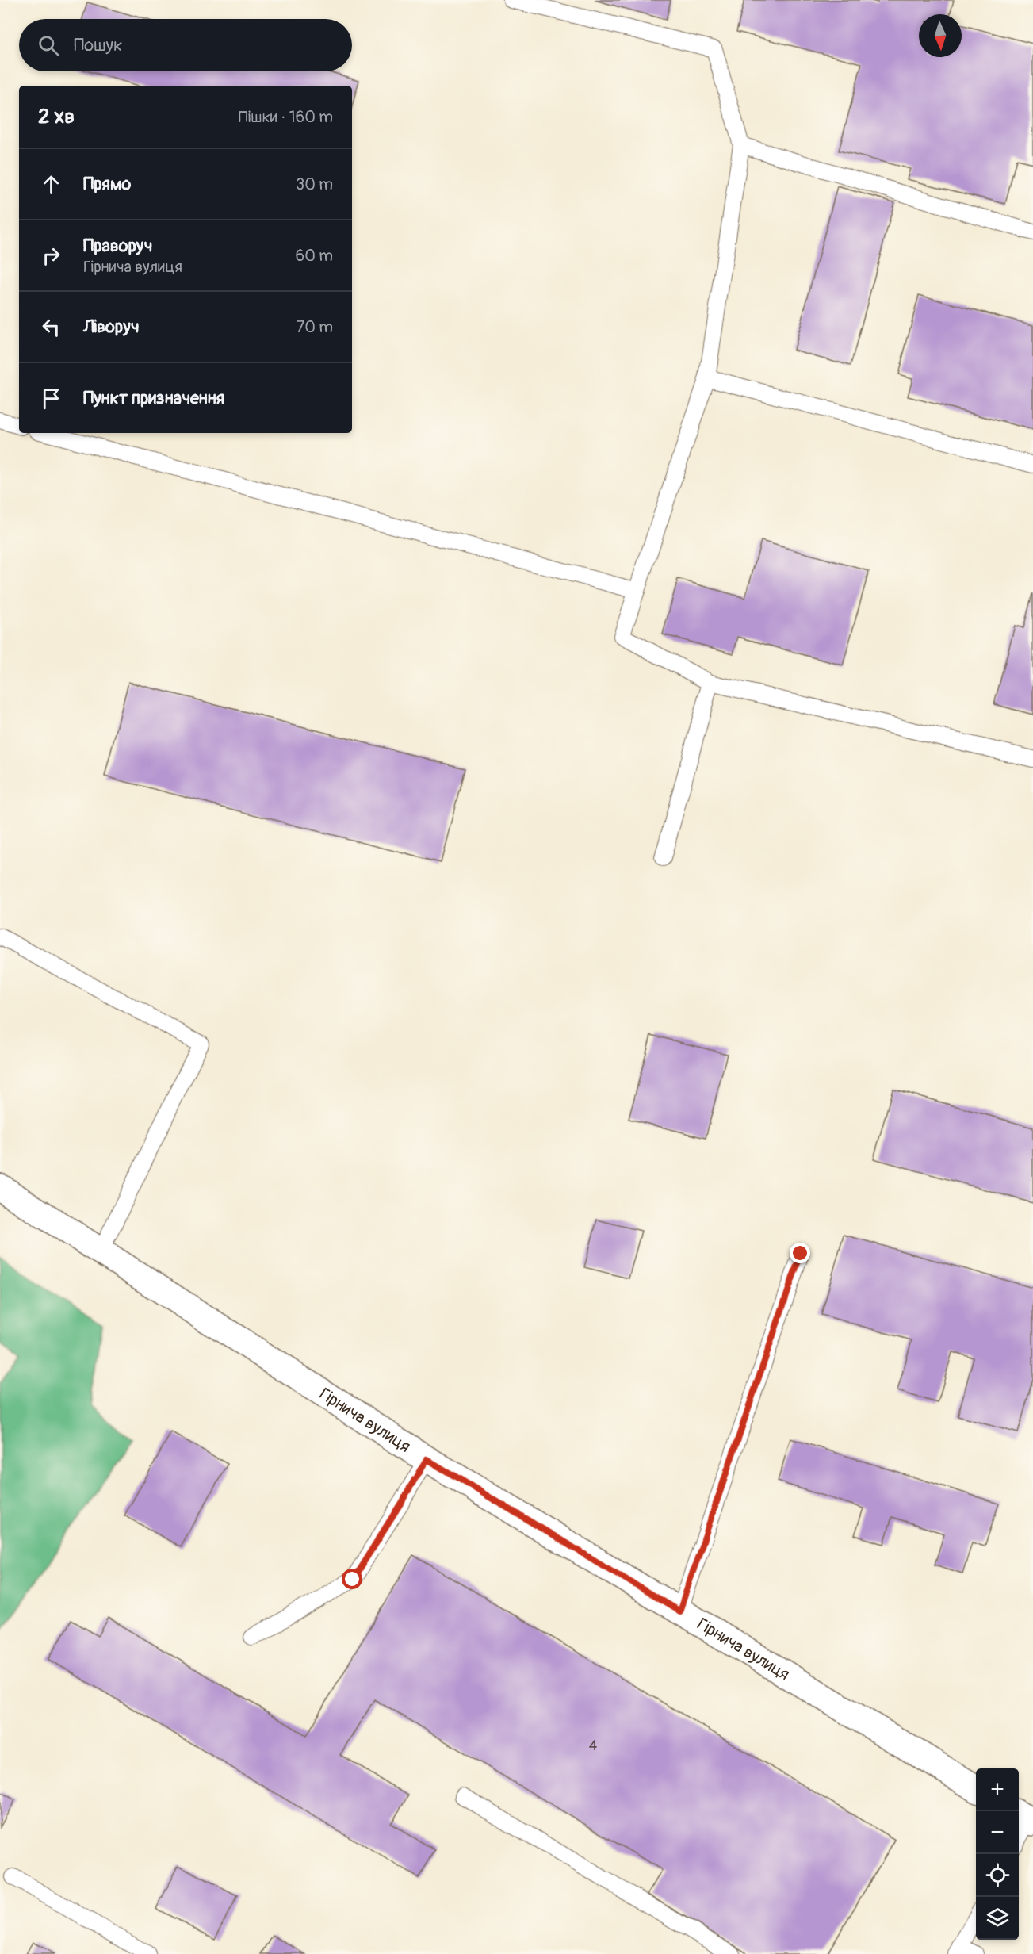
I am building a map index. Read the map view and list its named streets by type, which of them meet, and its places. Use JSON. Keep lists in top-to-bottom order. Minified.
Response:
{"streets":{"street":["Гірнича вулиця"]},"house_numbers":["4"],"north":"bottom","page":{"search":"Пошук","heading":["2 хв","Пішки · 160 m"],"list":[["Прямо","30 m"],["Праворуч","Гірнича вулиця","60 m"],["Ліворуч","70 m"],"Пункт призначення"],"map_buttons":["+","−"]}}
